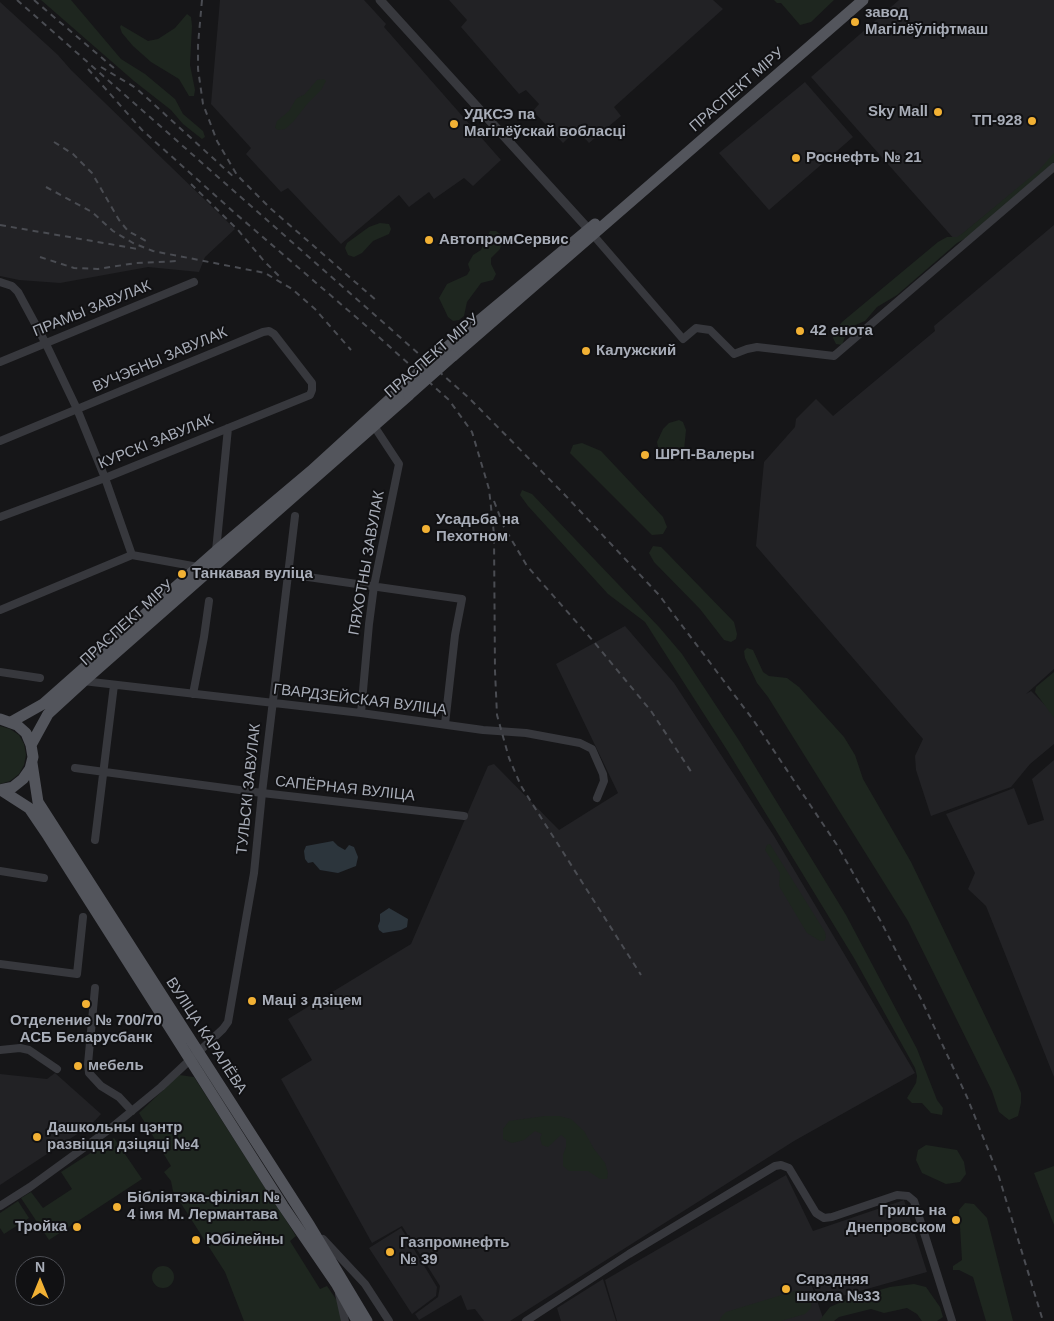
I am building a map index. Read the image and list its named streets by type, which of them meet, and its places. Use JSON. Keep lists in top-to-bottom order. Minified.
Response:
{"streets":{"main road":["ПРАСПЕКТ МІРУ","ВУЛІЦА КАРАЛЁВА"],"street":["ПРАМЫ ЗАВУЛАК","ВУЧЭБНЫ ЗАВУЛАК","КУРСКІ ЗАВУЛАК","ПЯХОТНЫ ЗАВУЛАК","ГВАРДЗЕЙСКАЯ ВУЛІЦА","ТУЛЬСКІ ЗАВУЛАК","САПЁРНАЯ ВУЛІЦА"]},"crossings":[["ПРАСПЕКТ МІРУ","ПЯХОТНЫ ЗАВУЛАК"],["ПРАСПЕКТ МІРУ","ГВАРДЗЕЙСКАЯ ВУЛІЦА"],["ВУЧЭБНЫ ЗАВУЛАК","КУРСКІ ЗАВУЛАК"],["ПЯХОТНЫ ЗАВУЛАК","ГВАРДЗЕЙСКАЯ ВУЛІЦА"],["ГВАРДЗЕЙСКАЯ ВУЛІЦА","ТУЛЬСКІ ЗАВУЛАК"],["ТУЛЬСКІ ЗАВУЛАК","САПЁРНАЯ ВУЛІЦА"],["ТУЛЬСКІ ЗАВУЛАК","ВУЛІЦА КАРАЛЁВА"]],"places":["завод Магілёўліфтмаш","Sky Mall","ТП-928","УДКСЭ па Магілёўскай вобласці","Роснефть № 21","АвтопромСервис","42 енота","Калужский","ШРП-Валеры","Усадьба на Пехотном","Танкавая вуліца","Маці з дзіцем","Отделение № 700/70 АСБ Беларусбанк","мебель","Дашкольны цэнтр развіцця дзіцяці №4","Бібліятэка-філіял № 4 імя М. Лермантава","Гриль на Днепровском","Тройка","Юбілейны","Газпромнефть № 39","Сярэдняя школа №33"],"north":"top"}
